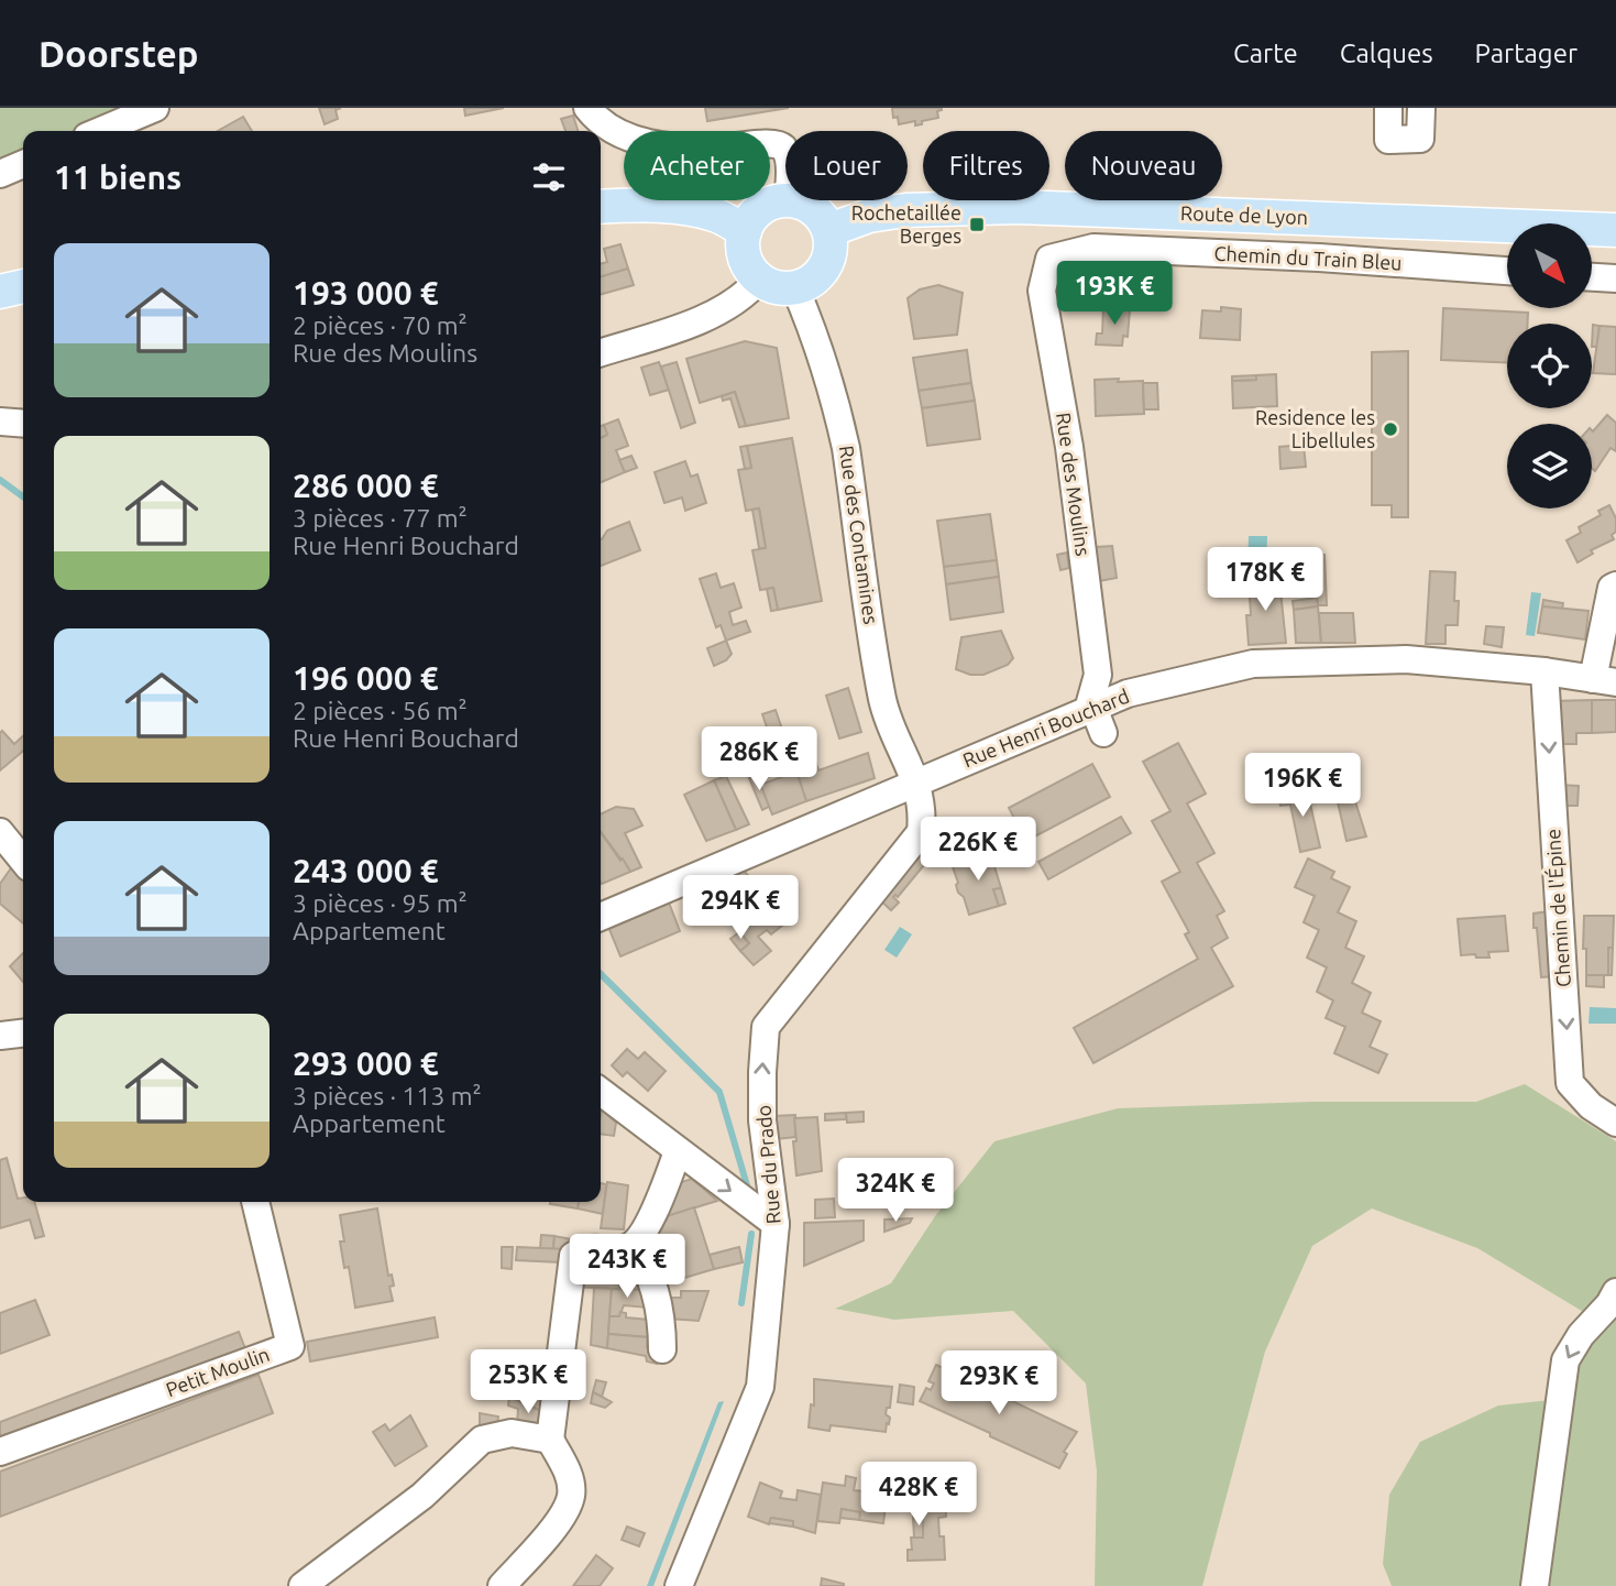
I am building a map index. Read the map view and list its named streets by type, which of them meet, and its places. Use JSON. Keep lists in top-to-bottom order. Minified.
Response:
{"streets":{"main road":["Route de Lyon"],"street":["Chemin du Train Bleu","Rue des Moulins","Rue des Contamines","Rue Henri Bouchard","Chemin de l'Épine","Rue du Prado","Petit Moulin"]},"crossings":[["Route de Lyon","Rue des Contamines"],["Chemin du Train Bleu","Rue des Moulins"],["Rue des Moulins","Rue Henri Bouchard"],["Rue des Contamines","Rue Henri Bouchard"],["Rue des Contamines","Rue du Prado"],["Rue Henri Bouchard","Chemin de l'Épine"],["Rue Henri Bouchard","Rue du Prado"]],"one_way":["Chemin de l'Épine","Rue du Prado"],"places":{"transit":["Rochetaillée Berges"],"other":["Residence les Libellules"]},"north":"bottom right","page":{"header":"Doorstep","nav":["Carte","Calques","Partager"],"chip":["Acheter","Louer","Filtres","Nouveau"],"heading":"11 biens","list":[{"name":"193 000 €","note":"2 pièces · 70 m² · Rue des Moulins"},{"name":"286 000 €","note":"3 pièces · 77 m² · Rue Henri Bouchard"},{"name":"196 000 €","note":"2 pièces · 56 m² · Rue Henri Bouchard"},{"name":"243 000 €","note":"3 pièces · 95 m² · Appartement"},{"name":"293 000 €","note":"3 pièces · 113 m² · Appartement"}],"price":["193K €","178K €","286K €","196K €","226K €","294K €","324K €","243K €","253K €","293K €","428K €"]}}
